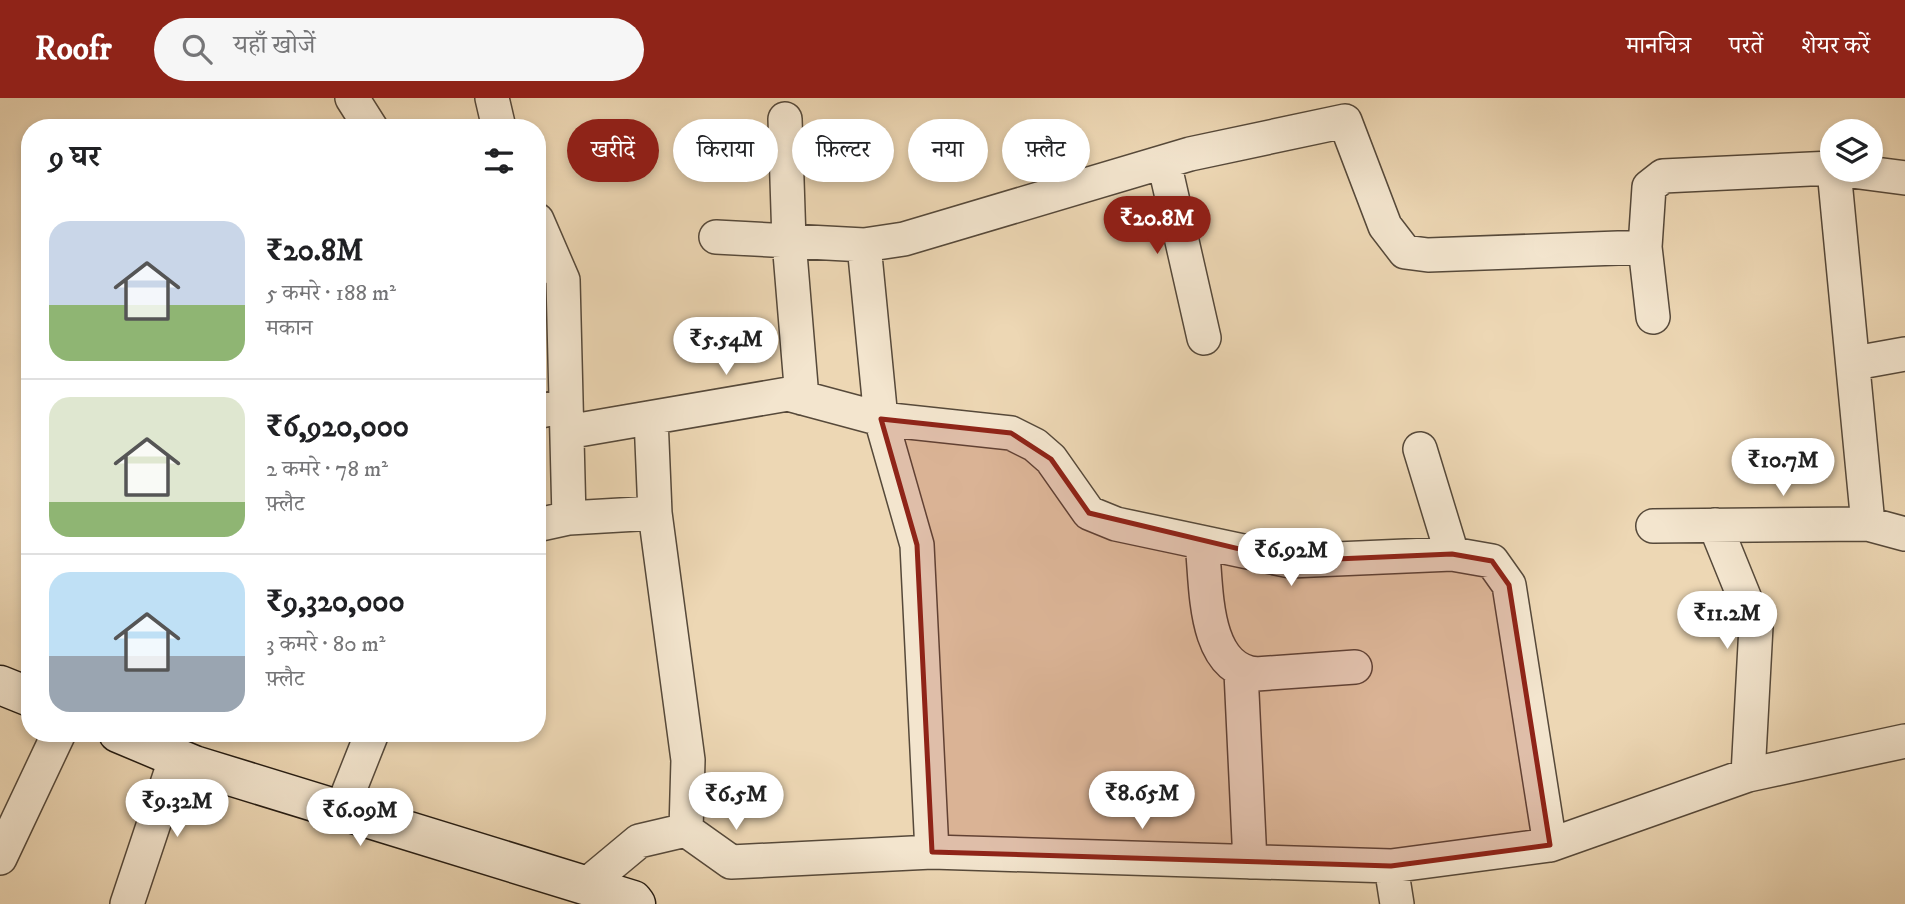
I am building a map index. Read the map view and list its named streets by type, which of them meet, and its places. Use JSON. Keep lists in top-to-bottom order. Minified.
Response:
{"page":{"header":"Roofr","search":"यहाँ खोजें","nav":["मानचित्र","परतें","शेयर करें"],"chip":["खरीदें","किराया","फ़िल्टर","नया","फ़्लैट"],"heading":"9 घर","price":["₹20.8M","₹5.54M","₹10.7M","₹6.92M","₹11.2M","₹8.65M","₹6.5M","₹9.32M","₹6.09M"],"list":[{"name":"₹20.8M","note":"5 कमरे · 188 m² · मकान"},{"name":"₹6,920,000","note":"2 कमरे · 78 m² · फ़्लैट"},{"name":"₹9,320,000","note":"3 कमरे · 80 m² · फ़्लैट"}]}}
